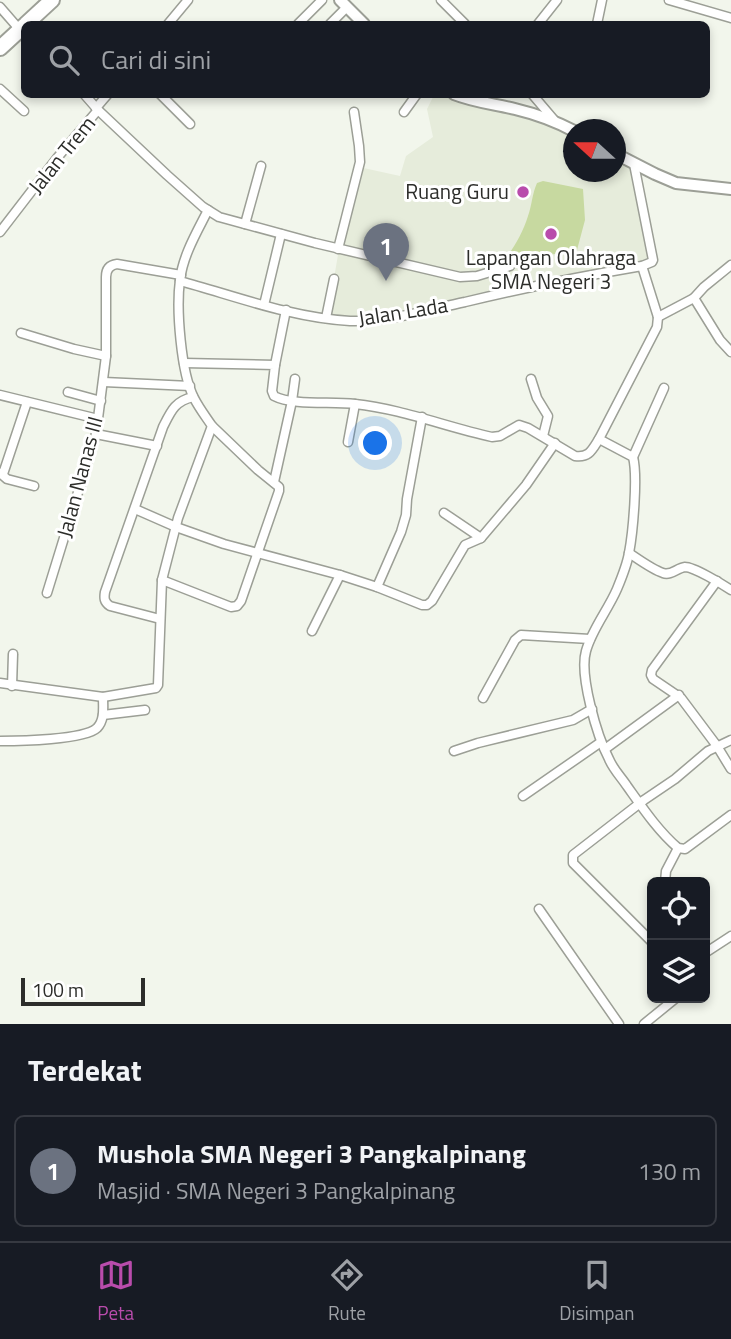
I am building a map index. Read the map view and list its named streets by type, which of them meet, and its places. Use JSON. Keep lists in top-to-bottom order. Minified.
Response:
{"streets":{"street":["Jalan Trem","Jalan Lada","Jalan Nanas III"]},"crossings":[["Jalan Lada","Jalan Nanas III"]],"places":["Ruang Guru","Lapangan Olahraga SMA Negeri 3"],"scale_bar":"100 m","north":"left","page":{"search":"Cari di sini","pins":"1","scale":"100 m","heading":"Terdekat","list":[{"mark":"1","name":"Mushola SMA Negeri 3 Pangkalpinang","note":"Masjid · SMA Negeri 3 Pangkalpinang","value":"130 m"}],"nav":["Peta","Rute","Disimpan"]}}
